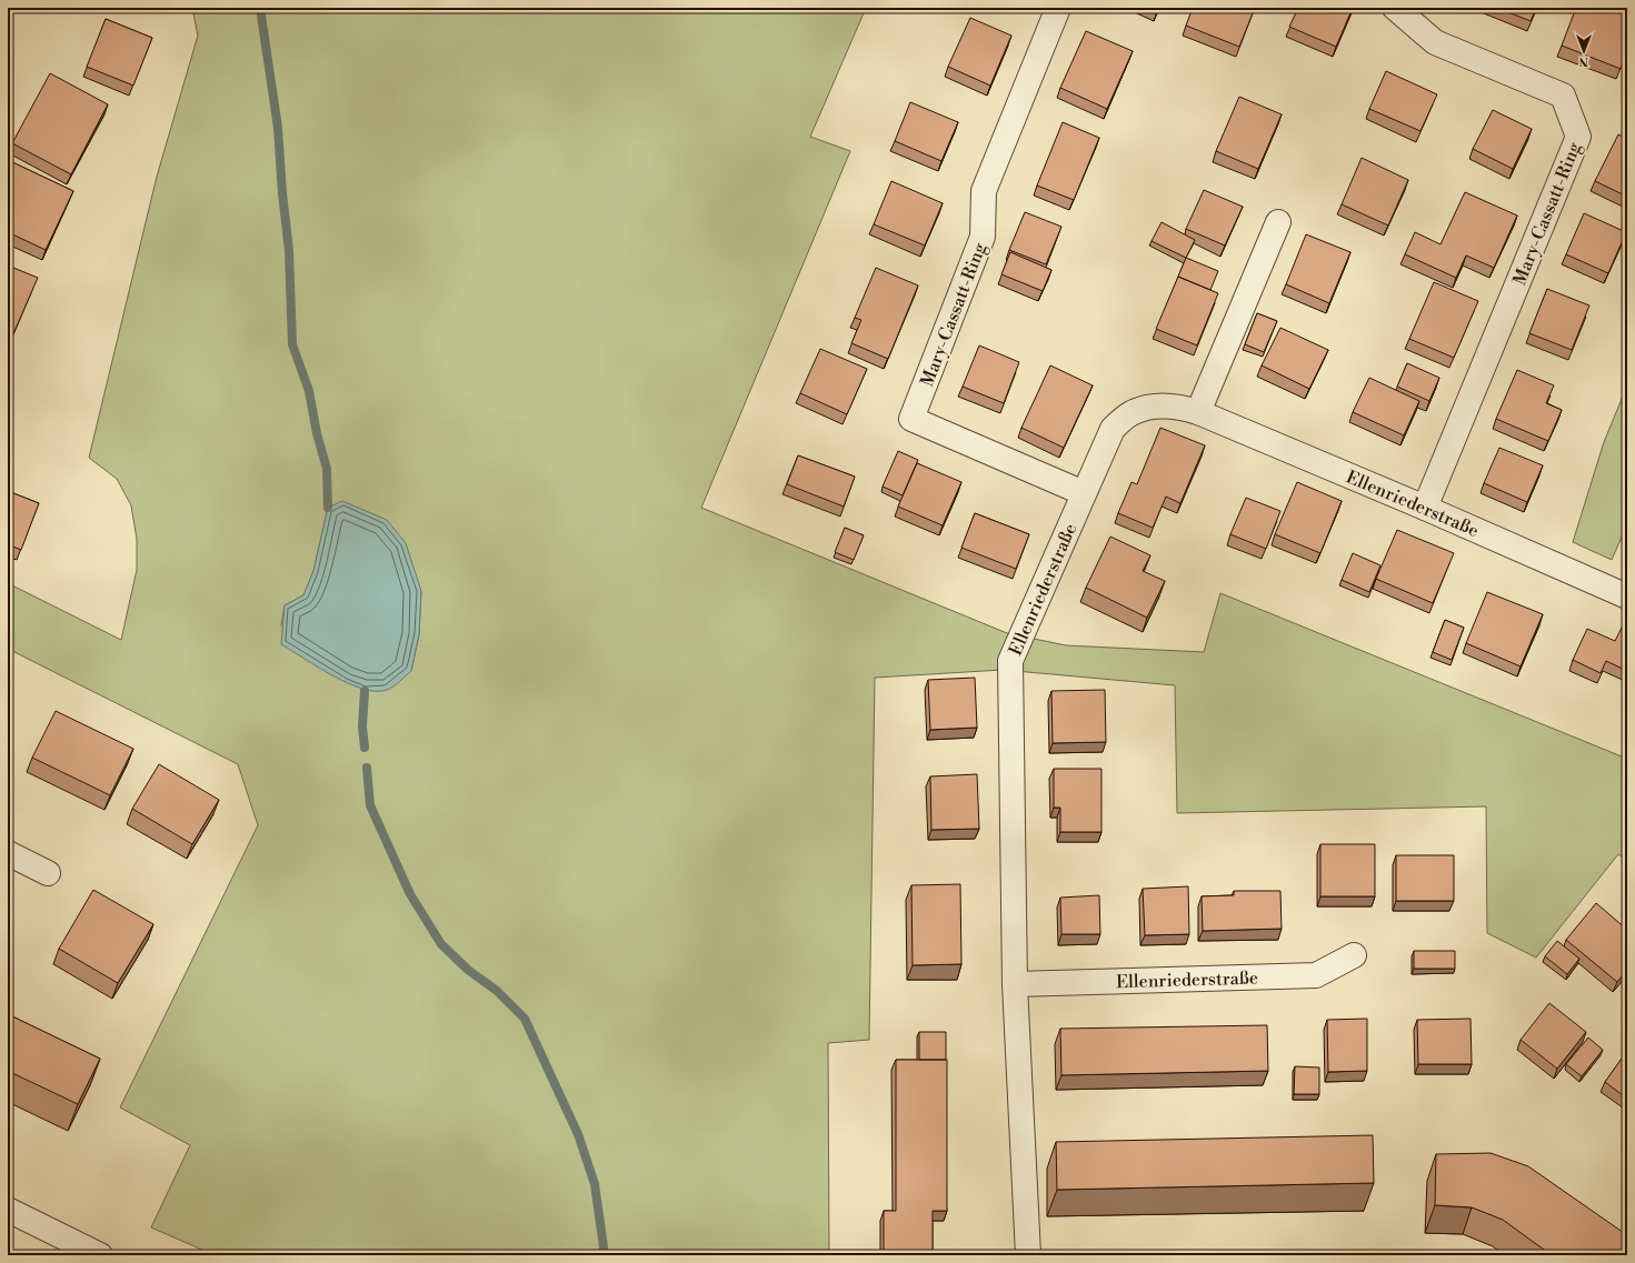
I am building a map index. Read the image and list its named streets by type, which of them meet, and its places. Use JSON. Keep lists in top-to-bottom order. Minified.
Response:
{"streets":{"street":["Mary-Cassatt-Ring","Ellenriederstraße"]},"crossings":[["Mary-Cassatt-Ring","Ellenriederstraße"]],"north":"bottom"}
